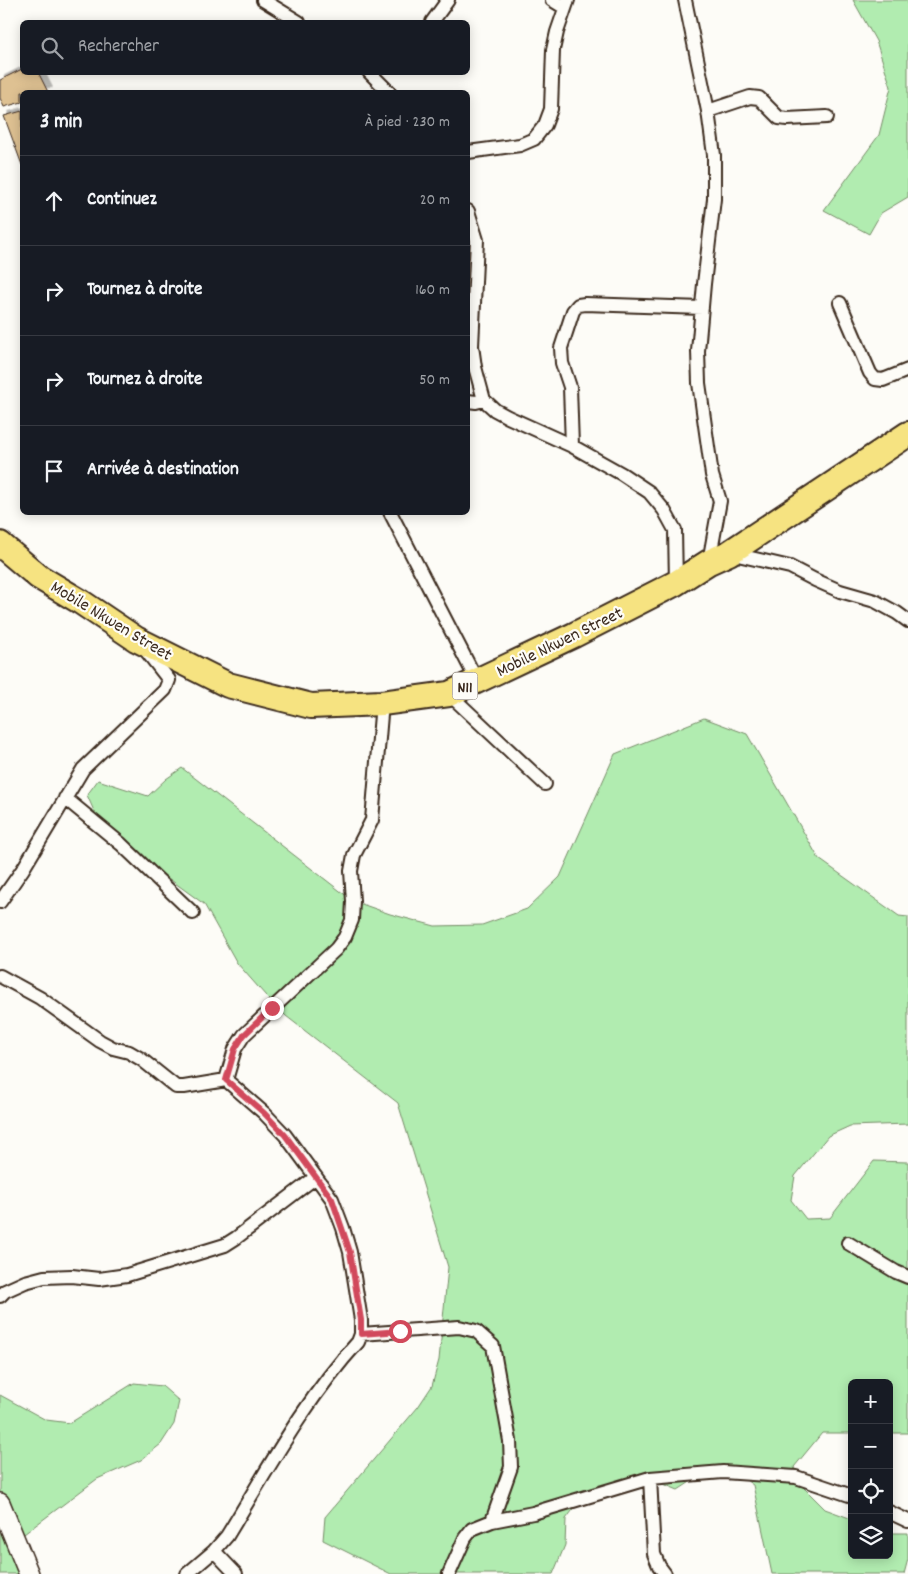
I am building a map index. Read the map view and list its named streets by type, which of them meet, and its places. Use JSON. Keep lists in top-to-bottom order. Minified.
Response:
{"streets":{"highway":["Mobile Nkwen Street","N11"]},"page":{"search":"Rechercher","heading":["3 min","À pied · 230 m"],"list":[["Continuez","20 m"],["Tournez à droite","160 m"],["Tournez à droite","50 m"],"Arrivée à destination"],"map_buttons":["+","−"]}}
